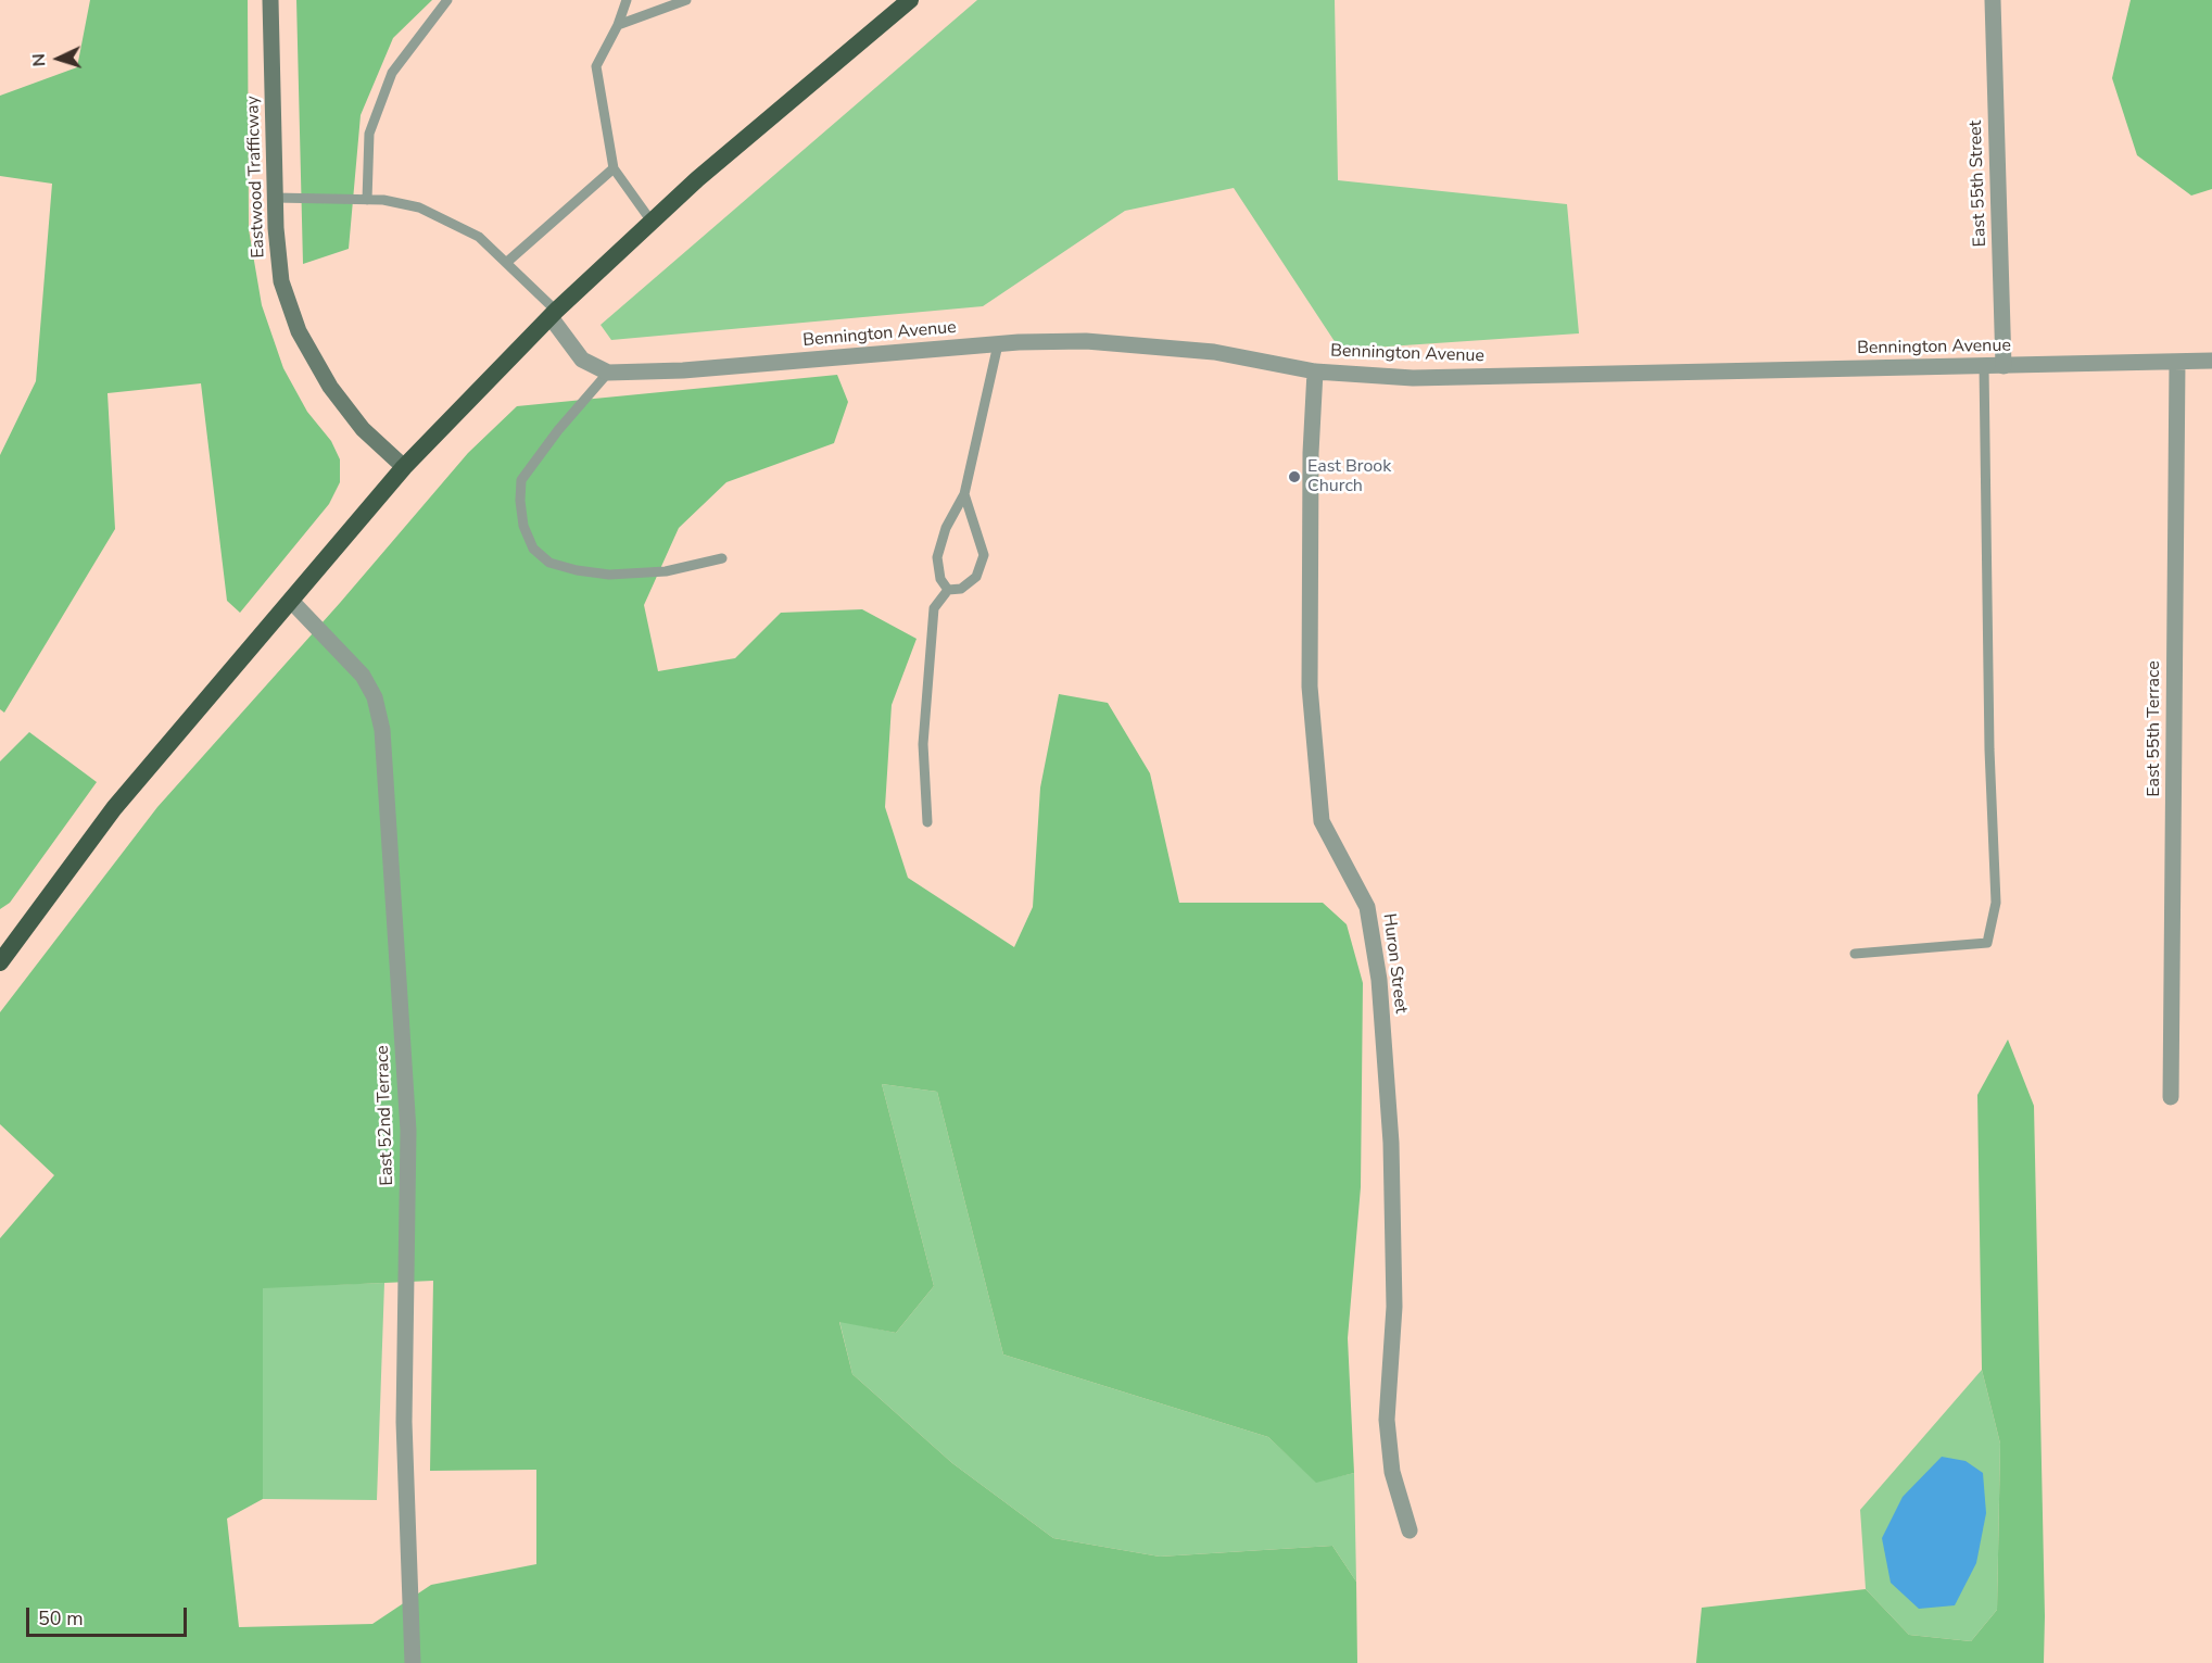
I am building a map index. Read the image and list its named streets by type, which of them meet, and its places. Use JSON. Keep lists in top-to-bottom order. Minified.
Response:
{"streets":{"main road":["Eastwood Trafficway"],"street":["East 55th Street","Bennington Avenue","East 55th Terrace","Huron Street","East 52nd Terrace"]},"crossings":[["East 55th Street","Bennington Avenue"],["Bennington Avenue","East 55th Terrace"],["Bennington Avenue","Huron Street"]],"places":["East Brook Church"],"scale_bar":"50 m","north":"left"}
